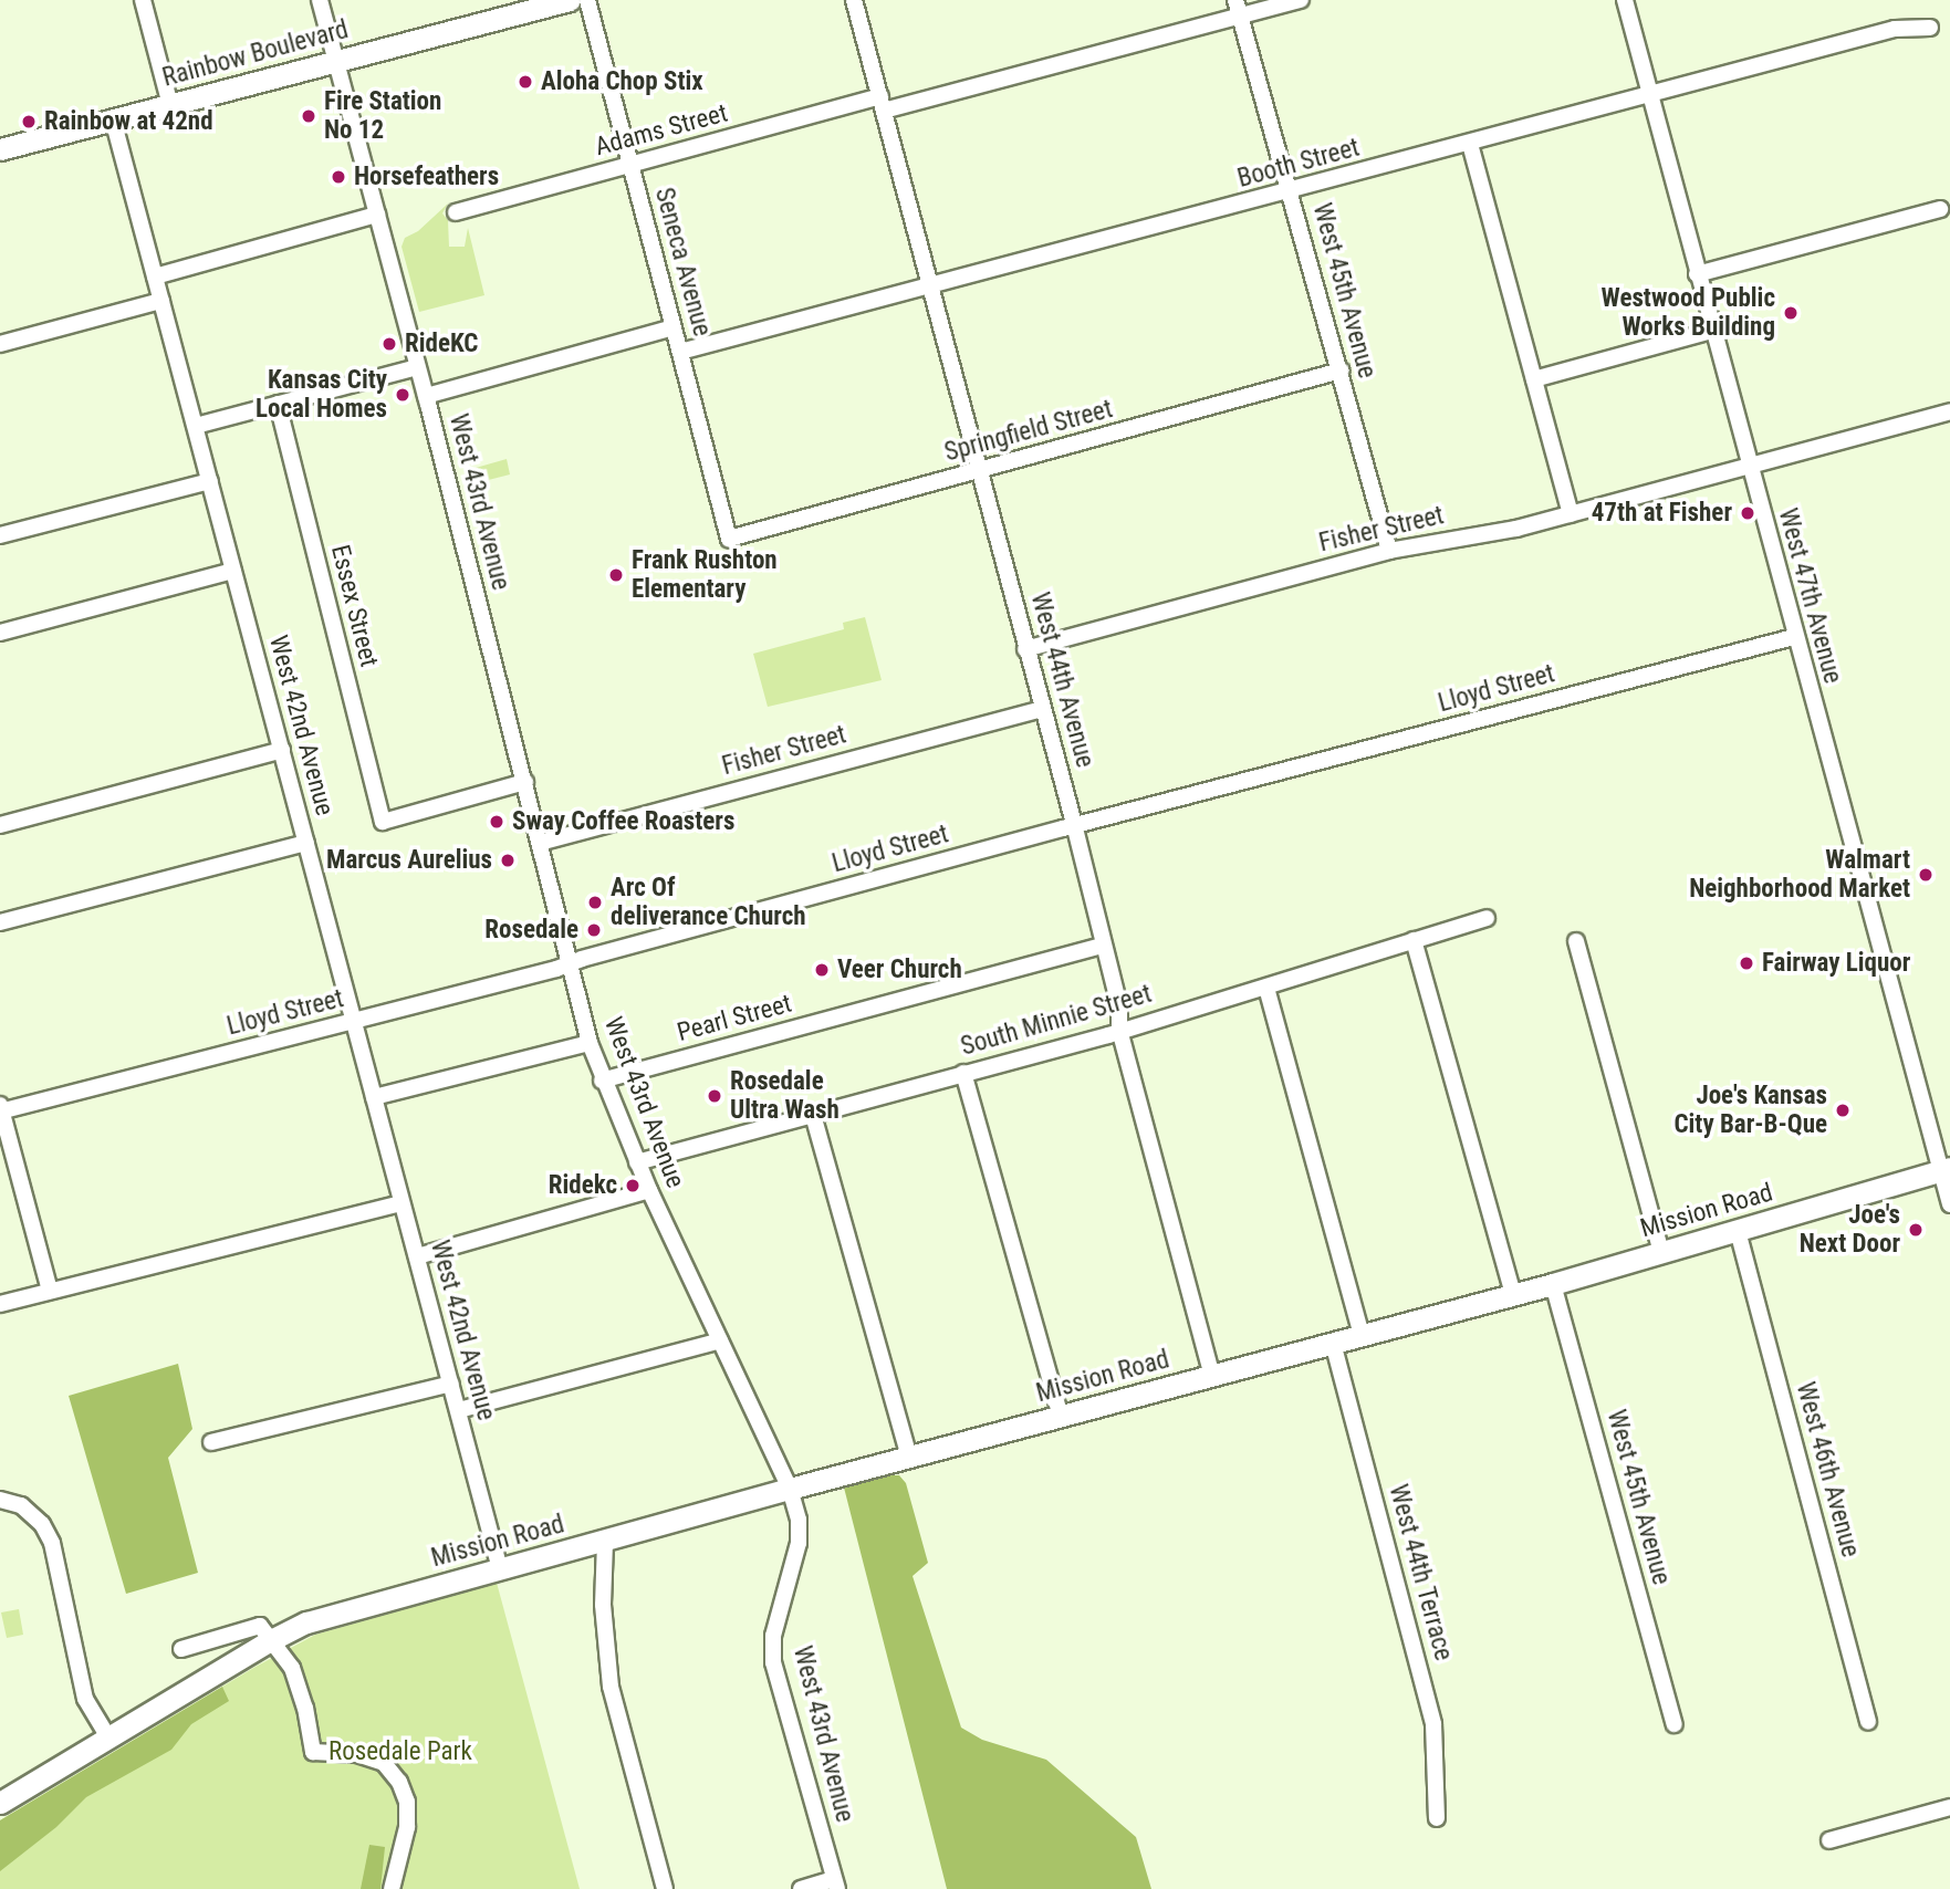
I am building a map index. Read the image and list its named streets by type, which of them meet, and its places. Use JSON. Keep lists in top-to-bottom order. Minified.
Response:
{"streets":{"main road":["Rainbow Boulevard","Mission Road"],"street":["Adams Street","Booth Street","Seneca Avenue","West 45th Avenue","Springfield Street","West 43rd Avenue","Fisher Street","West 47th Avenue","Essex Street","West 44th Avenue","Lloyd Street","West 42nd Avenue","Pearl Street","South Minnie Street","West 46th Avenue","West 44th Terrace"]},"crossings":[["Rainbow Boulevard","West 43rd Avenue"],["Rainbow Boulevard","West 42nd Avenue"],["Adams Street","Seneca Avenue"],["Adams Street","West 45th Avenue"],["Adams Street","West 44th Avenue"],["Booth Street","Seneca Avenue"],["Booth Street","West 45th Avenue"],["Booth Street","West 47th Avenue"],["Booth Street","West 44th Avenue"],["Seneca Avenue","Springfield Street"],["West 45th Avenue","Springfield Street"],["West 45th Avenue","Fisher Street"],["West 45th Avenue","Mission Road"],["Springfield Street","West 44th Avenue"],["West 43rd Avenue","Fisher Street"],["West 43rd Avenue","Essex Street"],["West 43rd Avenue","Lloyd Street"],["West 43rd Avenue","Pearl Street"],["West 43rd Avenue","South Minnie Street"],["West 43rd Avenue","Mission Road"],["Fisher Street","West 47th Avenue"],["Fisher Street","West 44th Avenue"],["West 47th Avenue","Lloyd Street"],["West 47th Avenue","Mission Road"],["West 44th Avenue","Lloyd Street"],["West 44th Avenue","Pearl Street"],["West 44th Avenue","South Minnie Street"],["West 44th Avenue","Mission Road"],["Lloyd Street","West 42nd Avenue"],["West 42nd Avenue","Mission Road"],["Mission Road","West 46th Avenue"],["Mission Road","West 44th Terrace"]],"parks":["Rosedale Park"],"places":["Aloha Chop Stix","Fire Station No 12","Rainbow at 42nd","Horsefeathers","Westwood Public Works Building","RideKC","Kansas City Local Homes","47th at Fisher","Frank Rushton Elementary","Sway Coffee Roasters","Marcus Aurelius","Walmart Neighborhood Market","Arc Of deliverance Church","Rosedale","Fairway Liquor","Veer Church","Rosedale Ultra Wash","Joe's Kansas City Bar-B-Que","Ridekc","Joe's Next Door"]}
